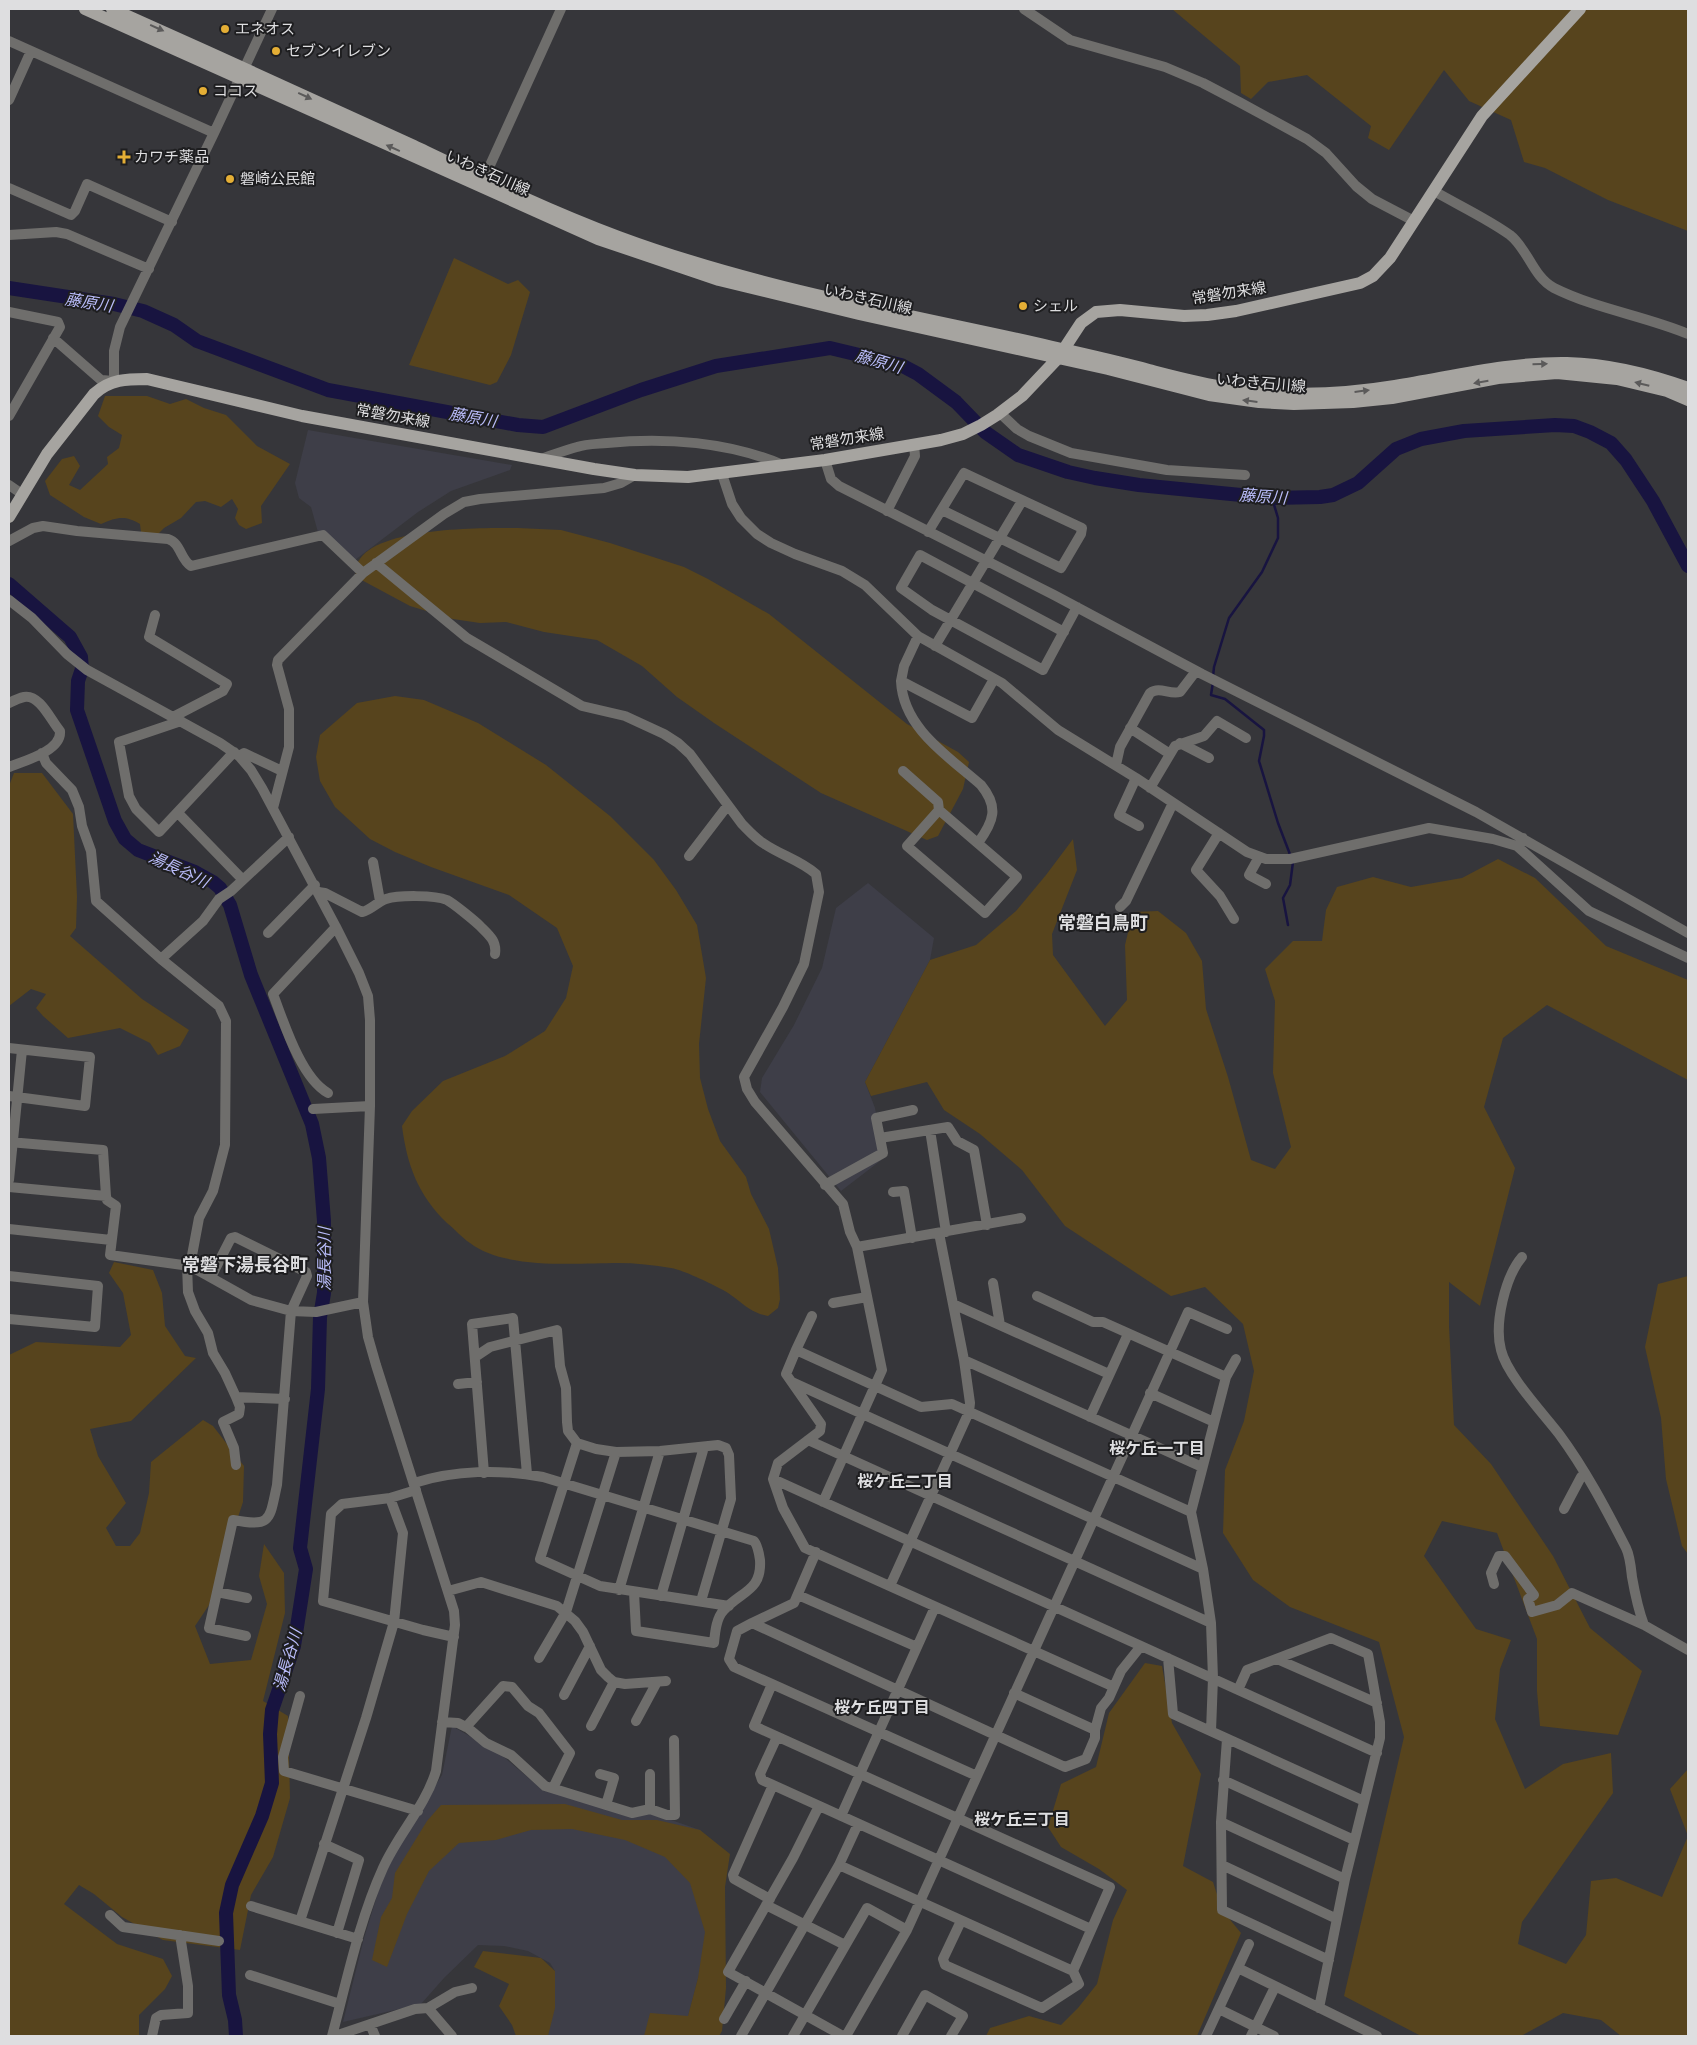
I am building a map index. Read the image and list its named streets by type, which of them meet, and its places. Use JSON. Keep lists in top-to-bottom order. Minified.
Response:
{"streets":{"main road":["いわき石川線","常磐勿来線"]},"crossings":[["いわき石川線","常磐勿来線"]],"districts":["常磐白鳥町","常磐下湯長谷町","桜ケ丘一丁目","桜ケ丘二丁目","桜ケ丘四丁目","桜ケ丘三丁目"],"water":["藤原川","湯長谷川"],"places":{"other":["エネオス","セブンイレブン","ココス","磐崎公民館","シェル"],"health":["カワチ薬品"]}}
